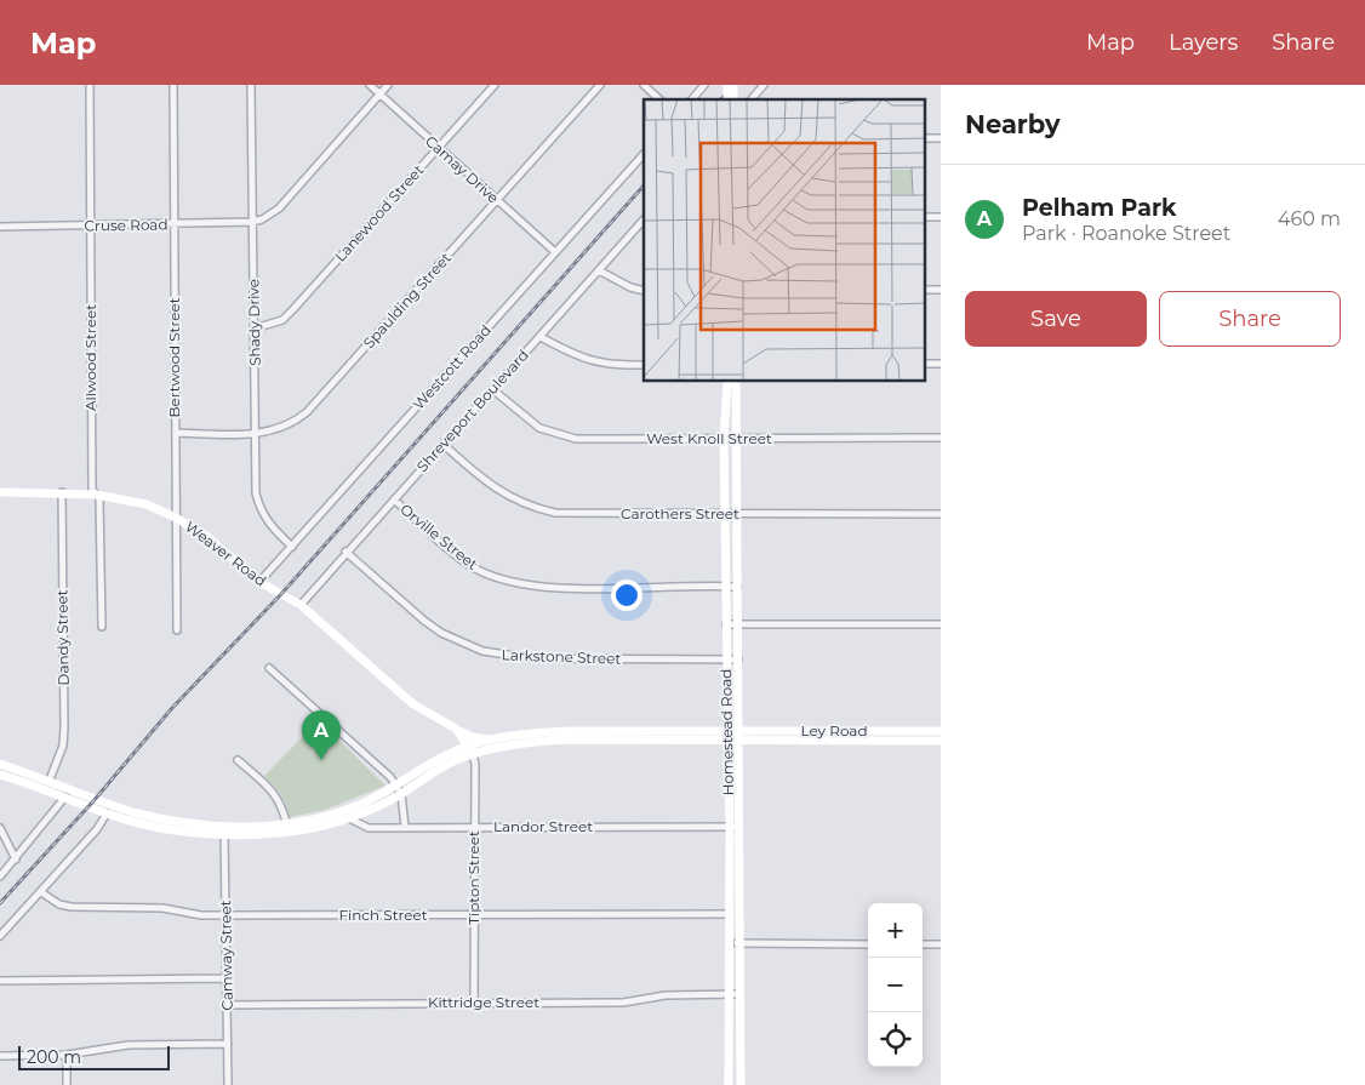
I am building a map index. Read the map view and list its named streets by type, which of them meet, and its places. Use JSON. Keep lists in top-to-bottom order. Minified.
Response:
{"streets":{"main road":["Weaver Road","Ley Road","Homestead Road"],"street":["Camay Drive","Lanewood Street","Cruse Road","Spaulding Street","Shady Drive","Allwood Street","Bertwood Street","Westcott Road","Shreveport Boulevard","West Knoll Street","Carothers Street","Orville Street","Dandy Street","Larkstone Street","Landor Street","Tipton Street","Finch Street","Camway Street","Kittridge Street"]},"crossings":[["Camay Drive","Lanewood Street"],["Camay Drive","Spaulding Street"],["Camay Drive","Westcott Road"],["Lanewood Street","Shady Drive"],["Cruse Road","Shady Drive"],["Cruse Road","Allwood Street"],["Cruse Road","Bertwood Street"],["Spaulding Street","Shady Drive"],["Spaulding Street","Bertwood Street"],["Shady Drive","Westcott Road"],["Allwood Street","Weaver Road"],["Bertwood Street","Weaver Road"],["Westcott Road","Weaver Road"],["Shreveport Boulevard","West Knoll Street"],["Shreveport Boulevard","Carothers Street"],["Shreveport Boulevard","Orville Street"],["Shreveport Boulevard","Weaver Road"],["Shreveport Boulevard","Larkstone Street"],["West Knoll Street","Homestead Road"],["Carothers Street","Homestead Road"],["Orville Street","Homestead Road"],["Weaver Road","Dandy Street"],["Weaver Road","Tipton Street"],["Larkstone Street","Homestead Road"],["Ley Road","Homestead Road"],["Homestead Road","Landor Street"],["Homestead Road","Finch Street"],["Homestead Road","Kittridge Street"],["Landor Street","Tipton Street"],["Tipton Street","Finch Street"],["Tipton Street","Kittridge Street"],["Finch Street","Camway Street"],["Camway Street","Kittridge Street"]],"scale_bar":"200 m","page":{"header":"Map","nav":["Map","Layers","Share"],"heading":"Nearby","list":[{"mark":"A","name":"Pelham Park","note":"Park · Roanoke Street","value":"460 m"}],"buttons":["Save","Share"],"pins":"A","map_buttons":["+","−"],"scale":"200 m"}}
